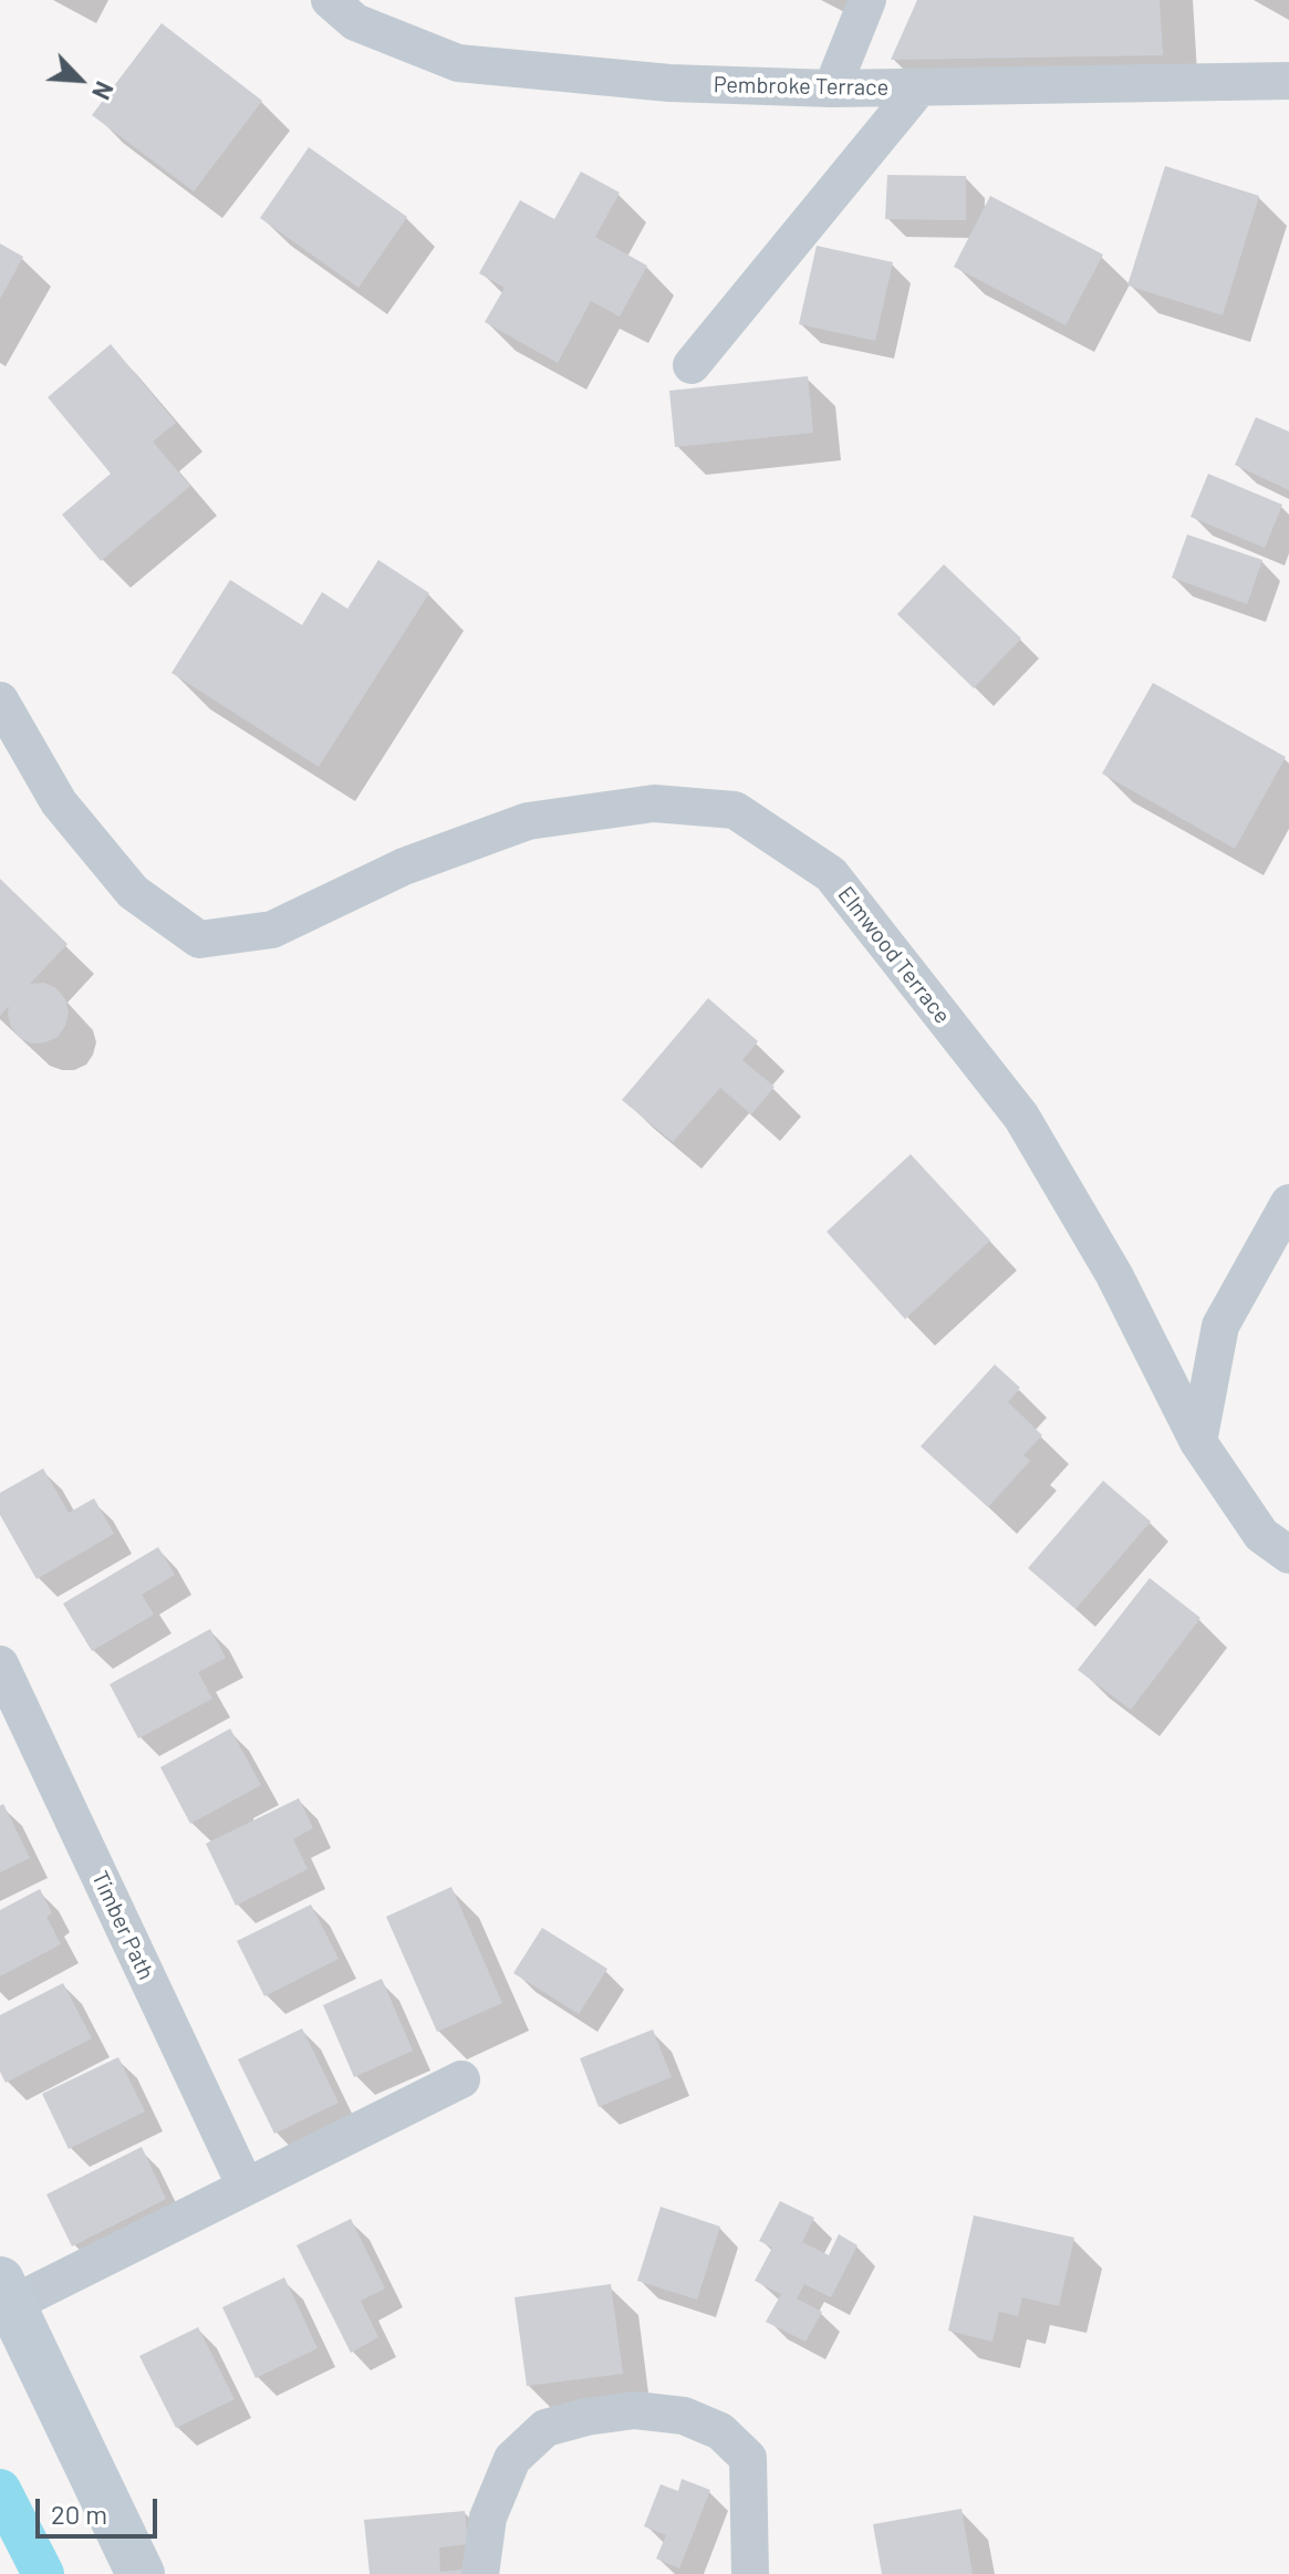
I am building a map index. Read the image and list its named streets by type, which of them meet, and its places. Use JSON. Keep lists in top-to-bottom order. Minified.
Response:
{"streets":{"street":["Pembroke Terrace","Elmwood Terrace","Timber Path"]},"scale_bar":"20 m","north":"bottom right"}
